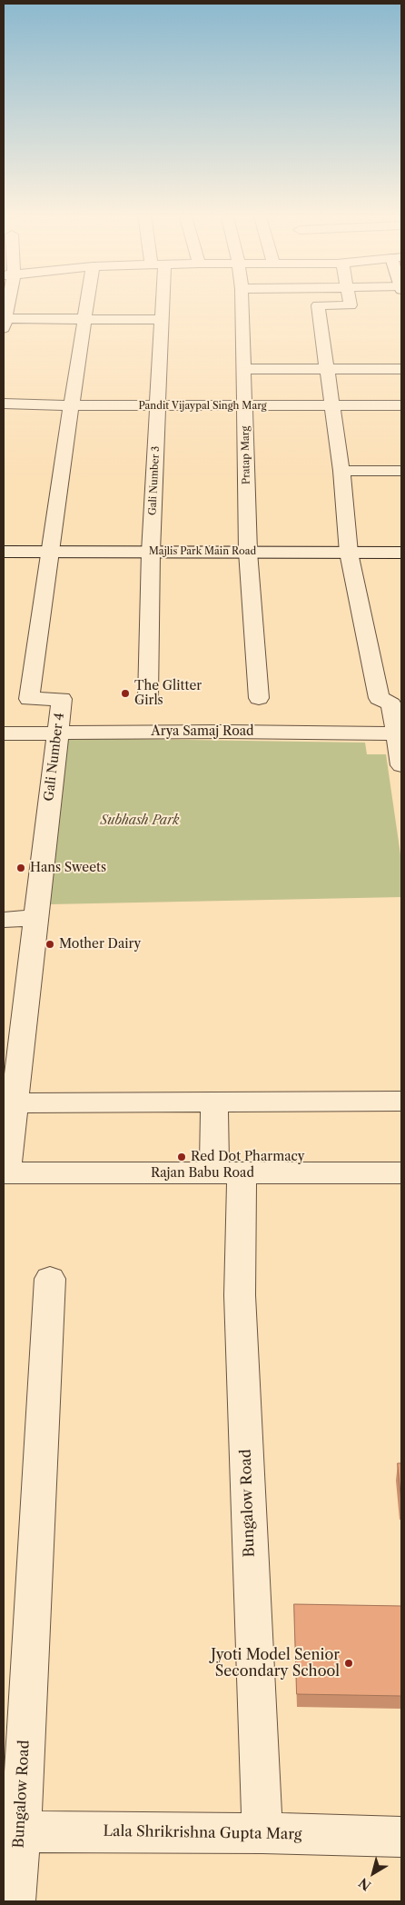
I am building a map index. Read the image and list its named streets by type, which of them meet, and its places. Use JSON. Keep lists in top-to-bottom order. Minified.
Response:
{"streets":{"street":["Pandit Vijaypal Singh Marg","Pratap Marg","Gali Number 3","Majlis Park Main Road","Arya Samaj Road","Gali Number 4","Rajan Babu Road","Bungalow Road","Lala Shrikrishna Gupta Marg"]},"crossings":[["Pandit Vijaypal Singh Marg","Pratap Marg"],["Pandit Vijaypal Singh Marg","Gali Number 3"],["Pandit Vijaypal Singh Marg","Gali Number 4"],["Pratap Marg","Majlis Park Main Road"],["Gali Number 3","Majlis Park Main Road"],["Majlis Park Main Road","Gali Number 4"],["Arya Samaj Road","Gali Number 4"],["Gali Number 4","Rajan Babu Road"],["Rajan Babu Road","Bungalow Road"],["Bungalow Road","Lala Shrikrishna Gupta Marg"]],"parks":["Subhash Park"],"places":["The Glitter Girls","Hans Sweets","Mother Dairy","Red Dot Pharmacy","Jyoti Model Senior Secondary School"],"north":"bottom left"}
